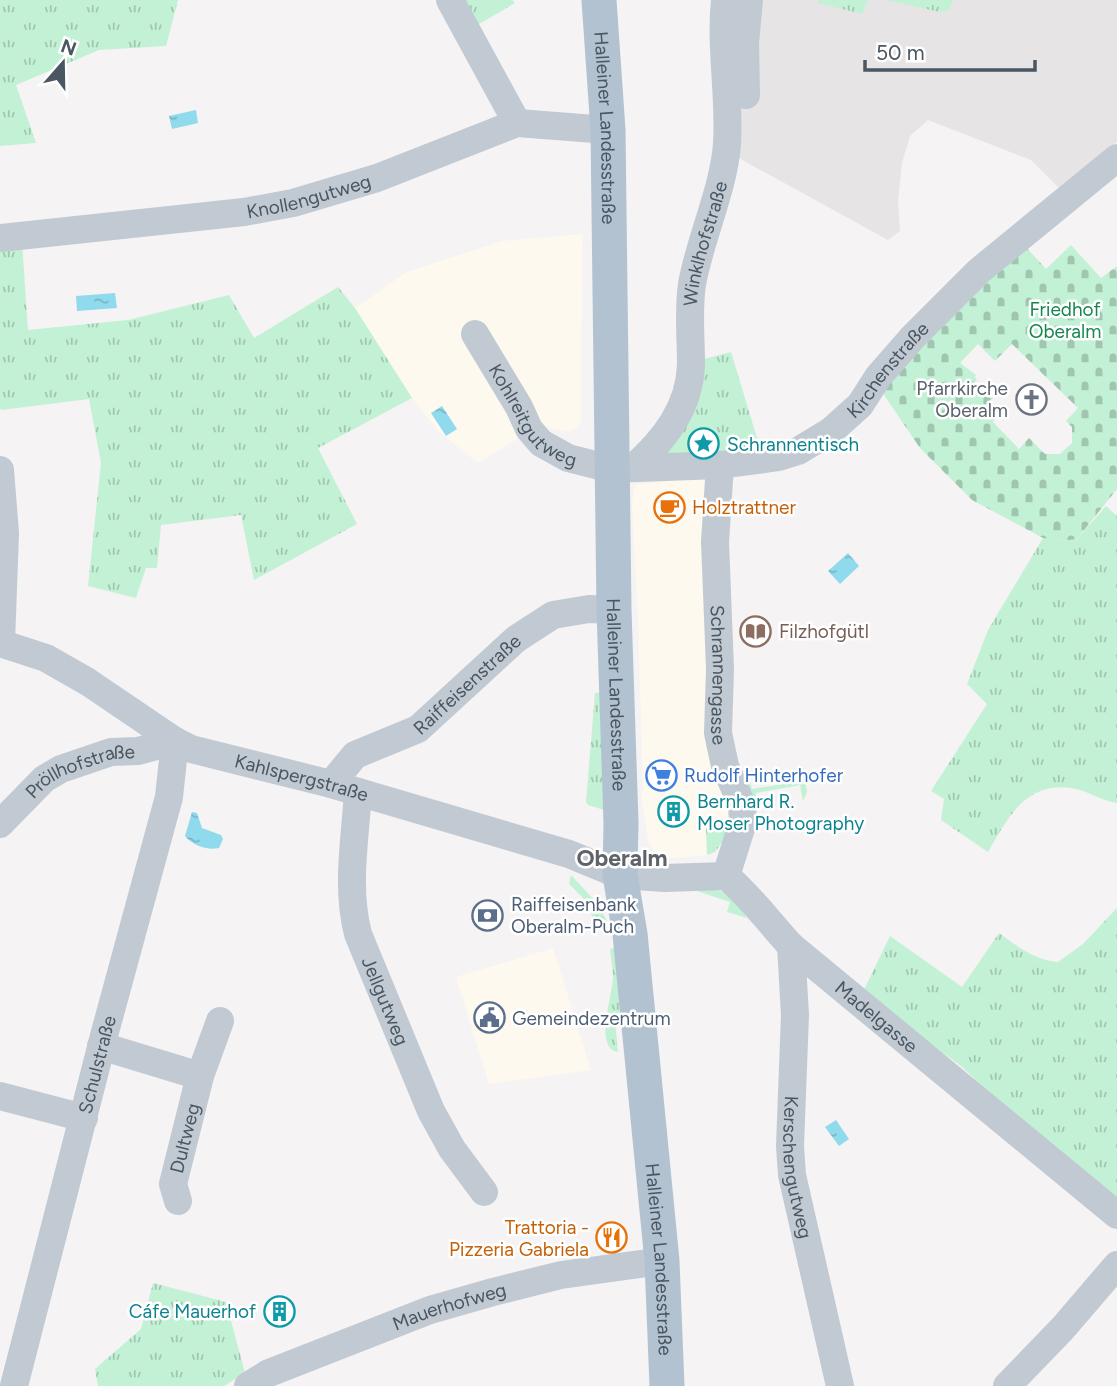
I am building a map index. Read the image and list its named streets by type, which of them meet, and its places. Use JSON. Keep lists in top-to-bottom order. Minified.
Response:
{"streets":{"main road":["Halleiner Landesstraße"],"street":["Knollengutweg","Winklhofstraße","Kirchenstraße","Kohlreitgutweg","Schrannengasse","Raiffeisenstraße","Pröllhofstraße","Kahlspergstraße","Jellgutweg","Madelgasse","Schulstraße","Dultweg","Kerschengutweg","Mauerhofweg"]},"crossings":[["Halleiner Landesstraße","Knollengutweg"],["Halleiner Landesstraße","Winklhofstraße"],["Halleiner Landesstraße","Kirchenstraße"],["Halleiner Landesstraße","Kohlreitgutweg"],["Halleiner Landesstraße","Raiffeisenstraße"],["Halleiner Landesstraße","Kahlspergstraße"],["Halleiner Landesstraße","Mauerhofweg"],["Winklhofstraße","Kirchenstraße"],["Winklhofstraße","Kohlreitgutweg"],["Kirchenstraße","Kohlreitgutweg"],["Kirchenstraße","Schrannengasse"],["Schrannengasse","Madelgasse"],["Raiffeisenstraße","Kahlspergstraße"],["Pröllhofstraße","Kahlspergstraße"],["Pröllhofstraße","Schulstraße"],["Kahlspergstraße","Jellgutweg"],["Kahlspergstraße","Schulstraße"],["Madelgasse","Kerschengutweg"]],"districts":["Oberalm"],"parks":["Friedhof Oberalm"],"places":{"church":["Pfarrkirche Oberalm"],"place":["Schrannentisch"],"cafe":["Holztrattner"],"library":["Filzhofgütl"],"supermarket":["Rudolf Hinterhofer"],"building":["Bernhard R. Moser Photography","Cáfe Mauerhof"],"bank":["Raiffeisenbank Oberalm-Puch"],"public building":["Gemeindezentrum"],"restaurant":["Trattoria - Pizzeria Gabriela"]},"scale_bar":"50 m","north":"top"}
